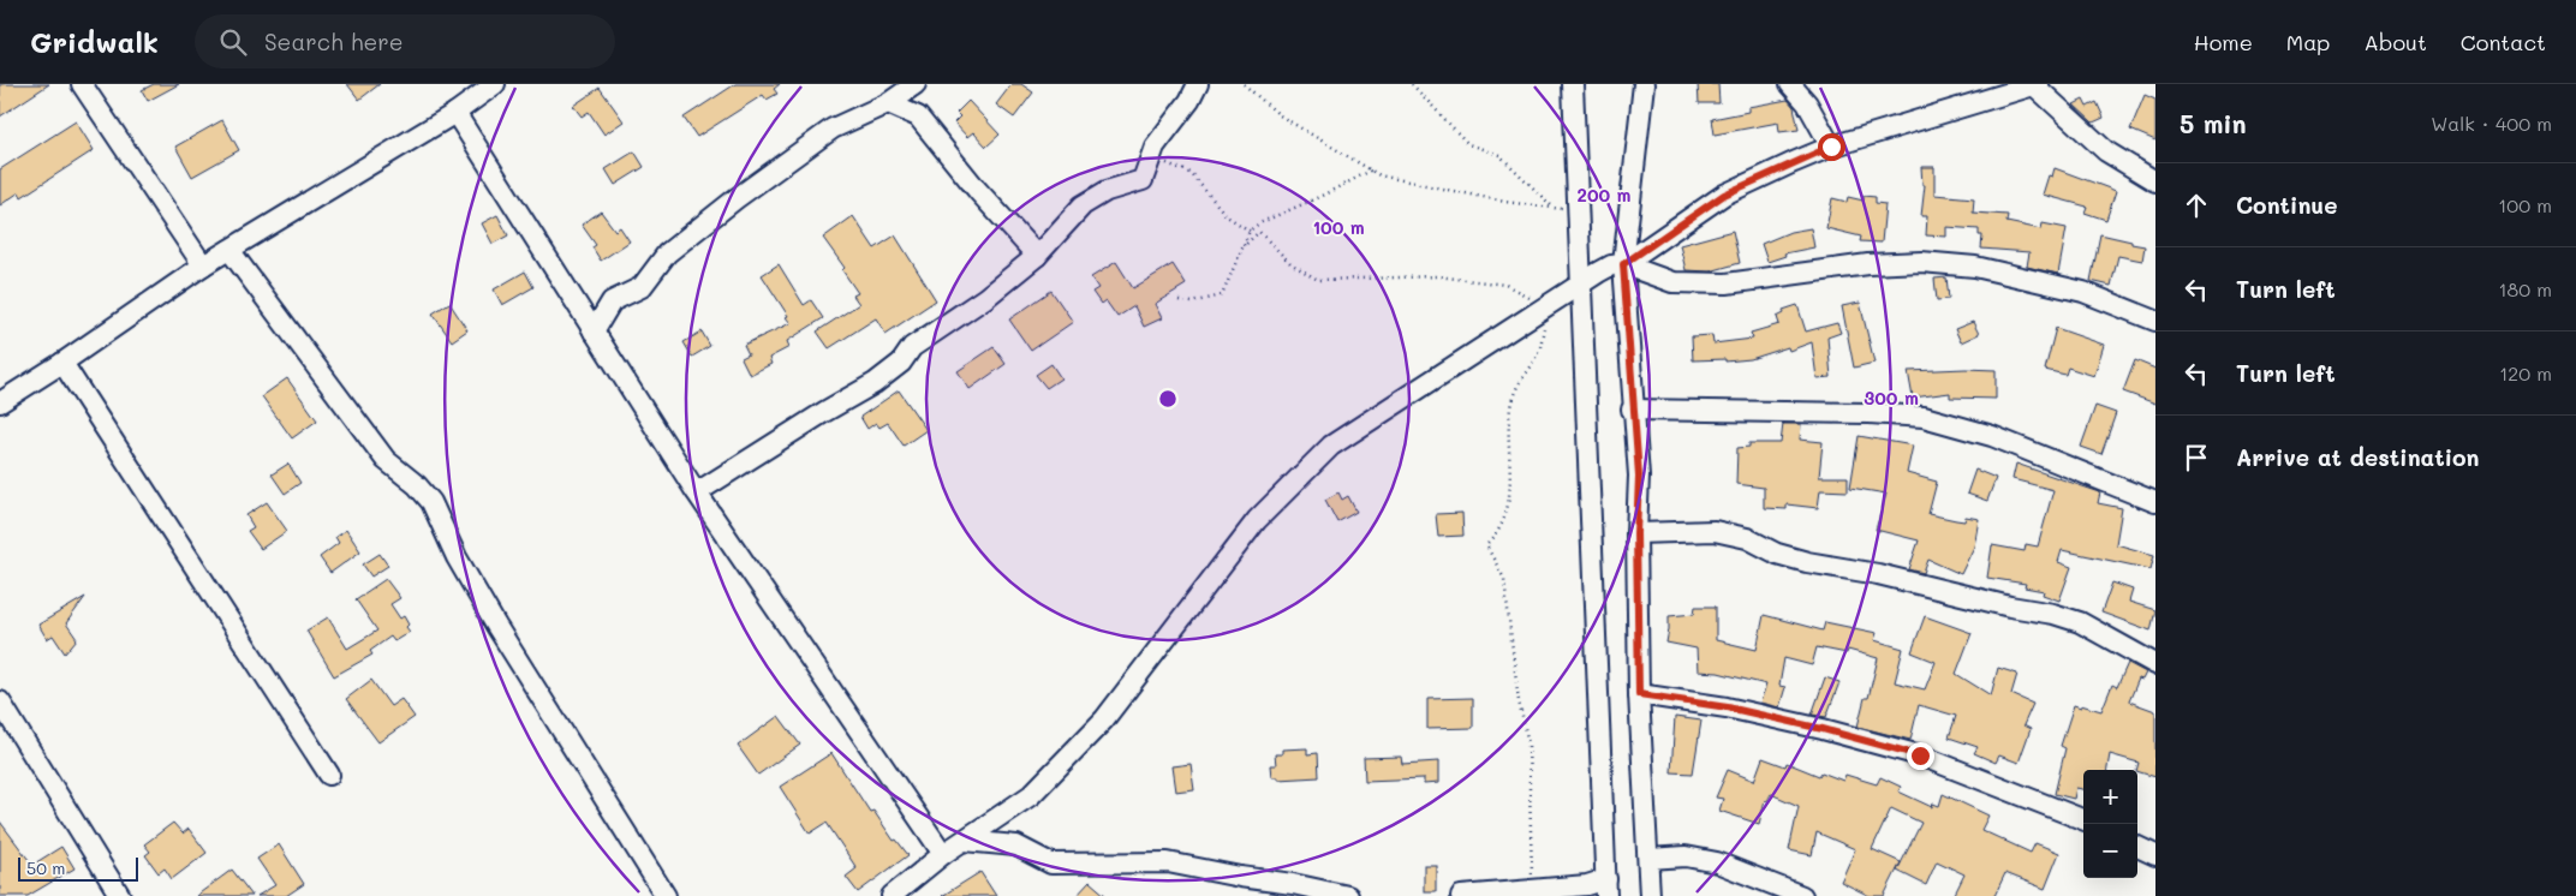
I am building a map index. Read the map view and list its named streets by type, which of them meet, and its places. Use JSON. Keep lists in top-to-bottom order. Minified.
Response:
{"scale_bar":"50 m","page":{"header":"Gridwalk","search":"Search here","nav":["Home","Map","About","Contact"],"heading":["5 min","Walk · 400 m"],"list":[["Continue","100 m"],["Turn left","180 m"],["Turn left","120 m"],"Arrive at destination"],"map_buttons":["+","−"],"scale":"50 m"},"rings":["200 m","100 m","300 m"]}
